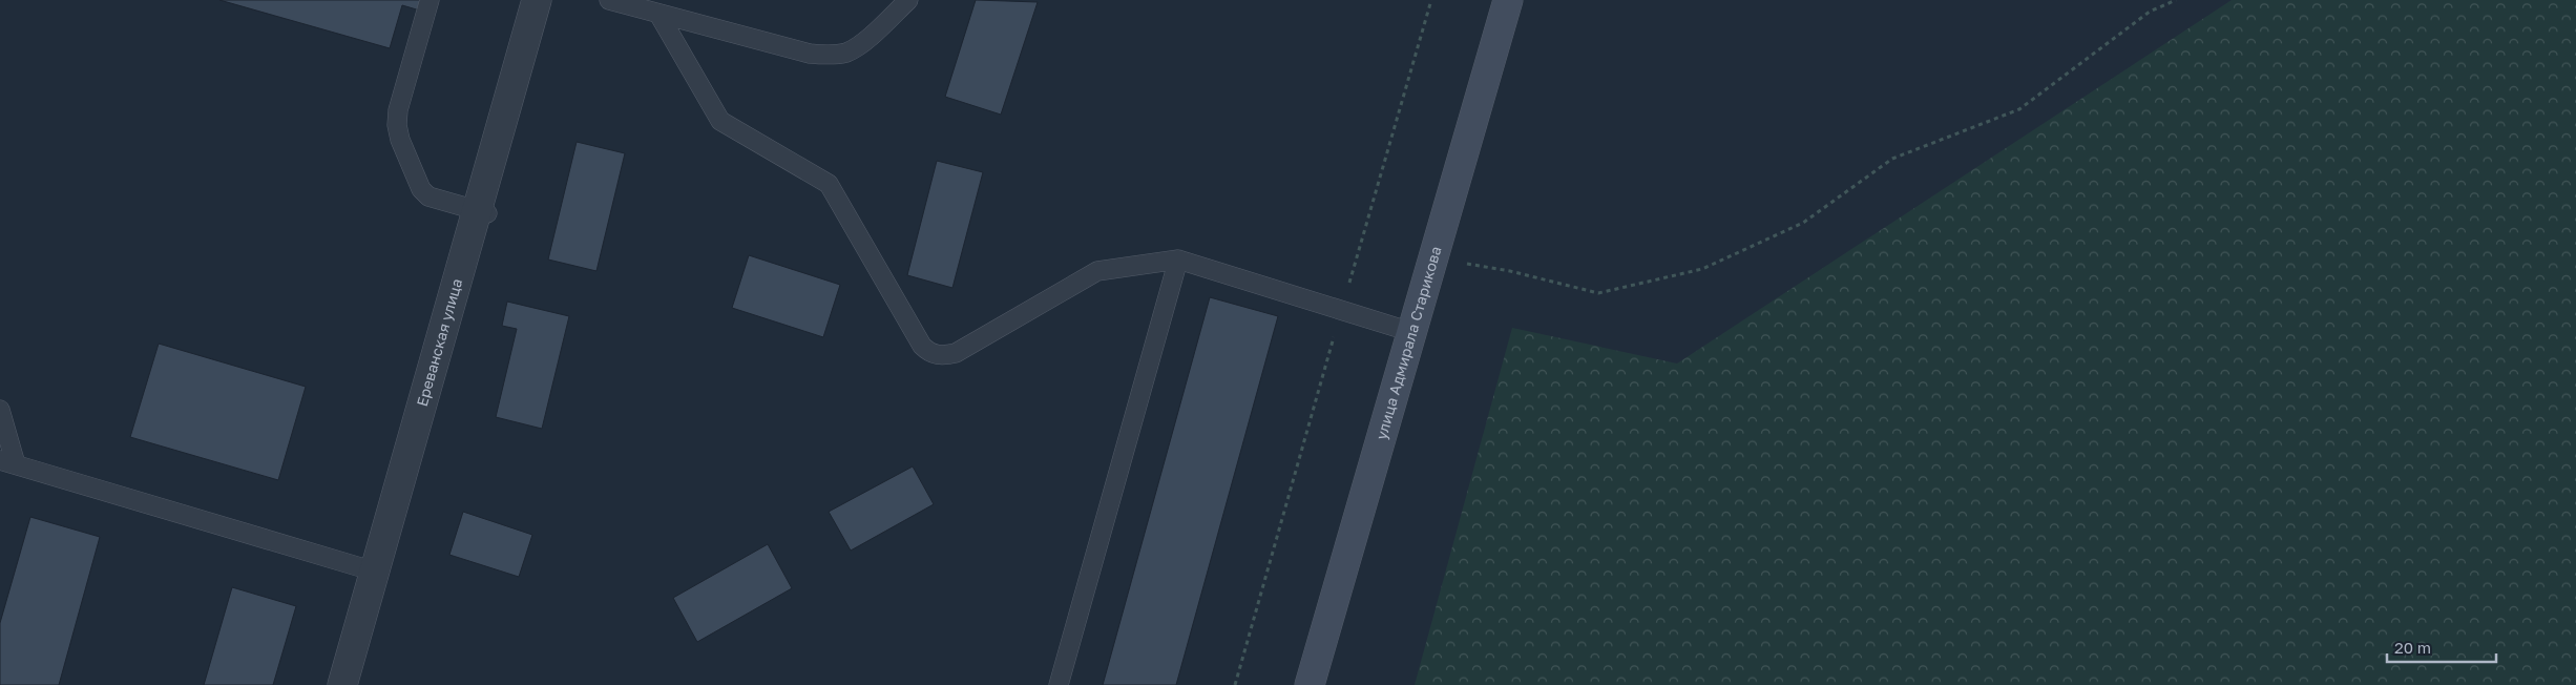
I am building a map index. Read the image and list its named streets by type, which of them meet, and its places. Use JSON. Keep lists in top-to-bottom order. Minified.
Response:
{"streets":{"street":["Ереванская улица","улица Адмирала Старикова"]},"scale_bar":"20 m"}
